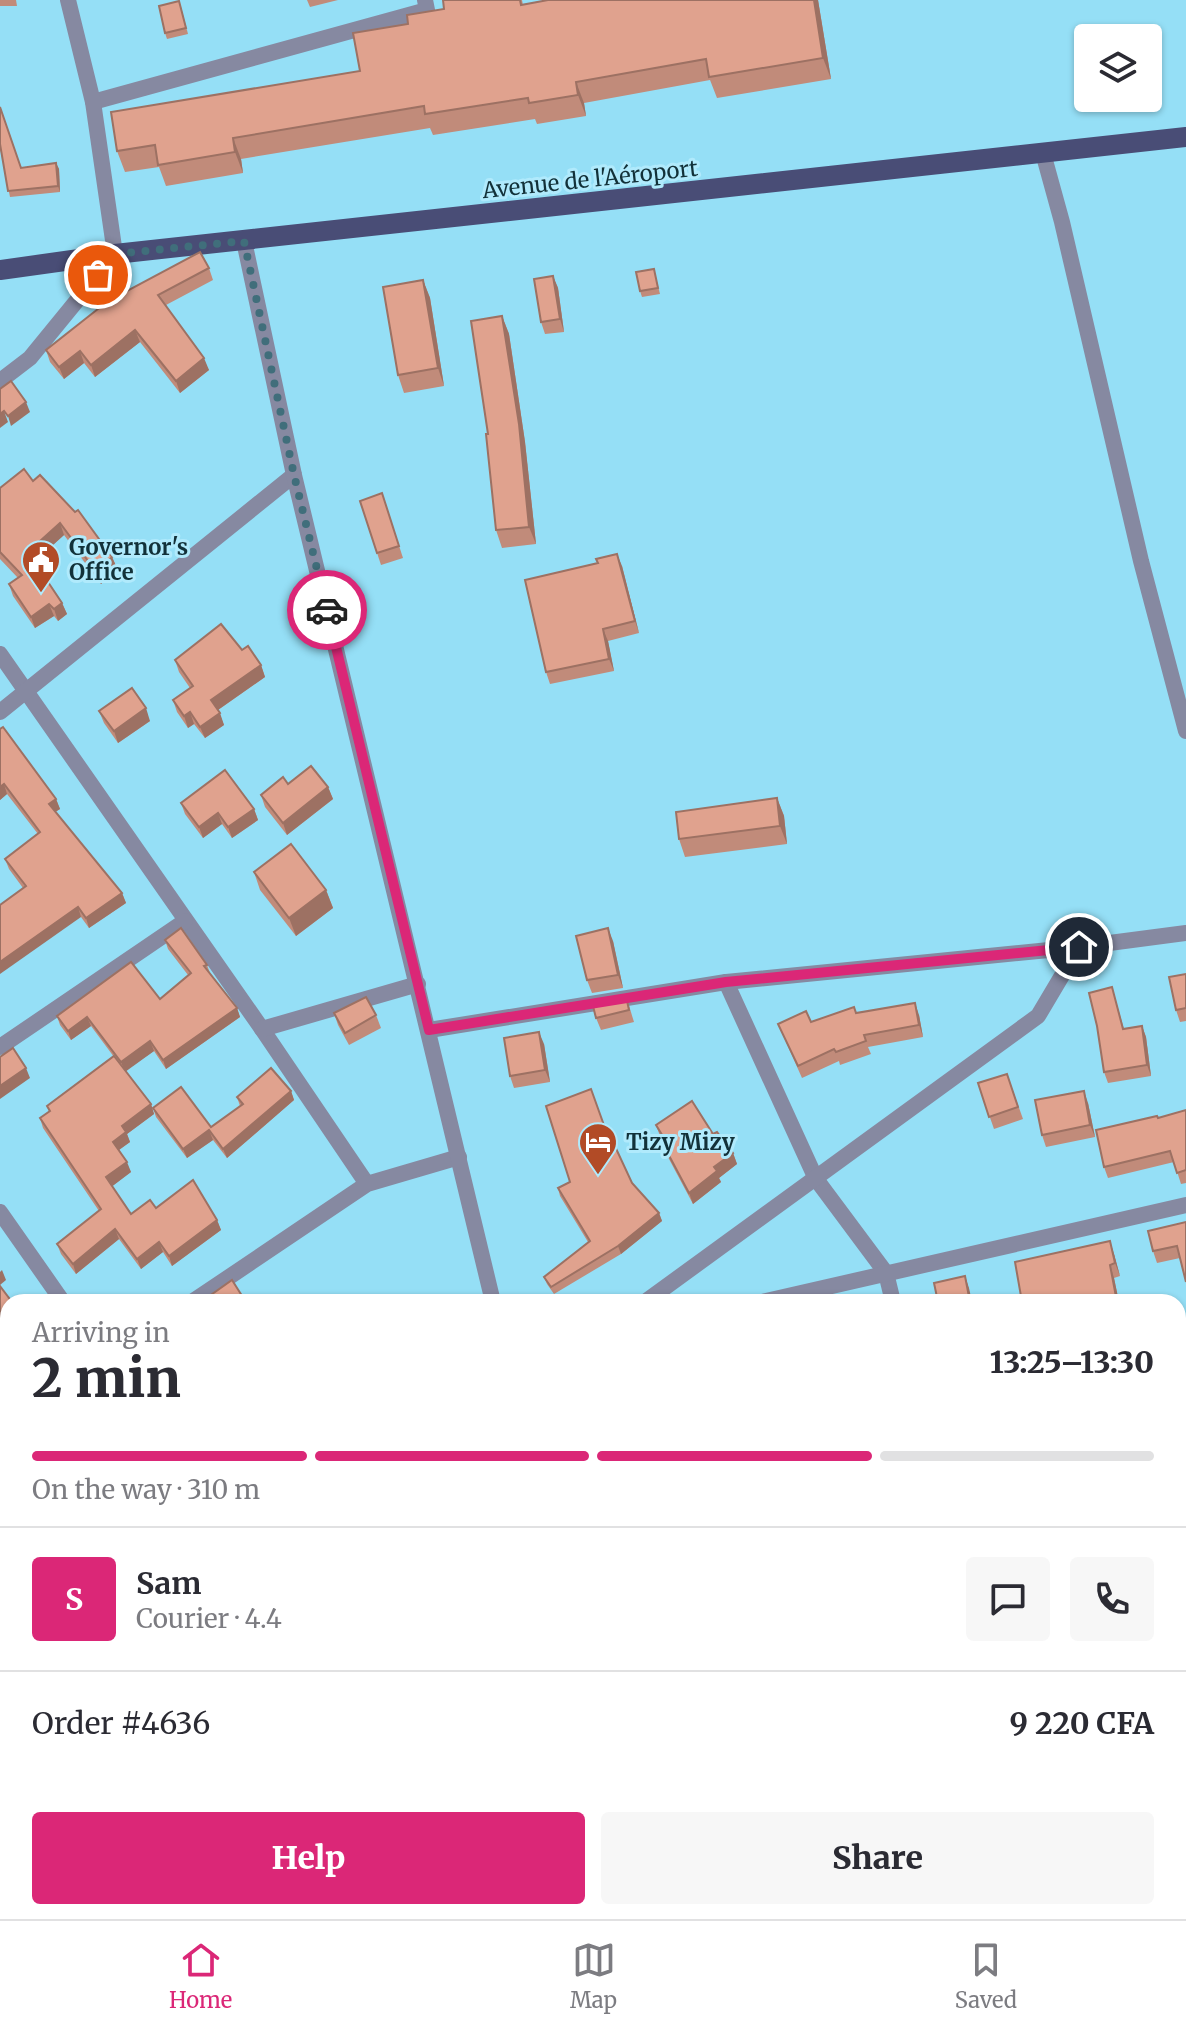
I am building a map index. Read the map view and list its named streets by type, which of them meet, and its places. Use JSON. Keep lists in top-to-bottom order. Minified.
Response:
{"streets":{"main road":["Avenue de l'Aéroport"]},"places":{"public building":["Governor's Office"],"hotel":["Tizy Mizy"]},"page":{"heading":["2 min","Arriving in","13:25–13:30"],"panel":["Sam","Courier · 4.4","Order #4636","9 220 CFA"],"bar":"On the way · 310 m","round":"S","buttons":["Help","Share"],"tabs":["Home","Map","Saved"]}}
